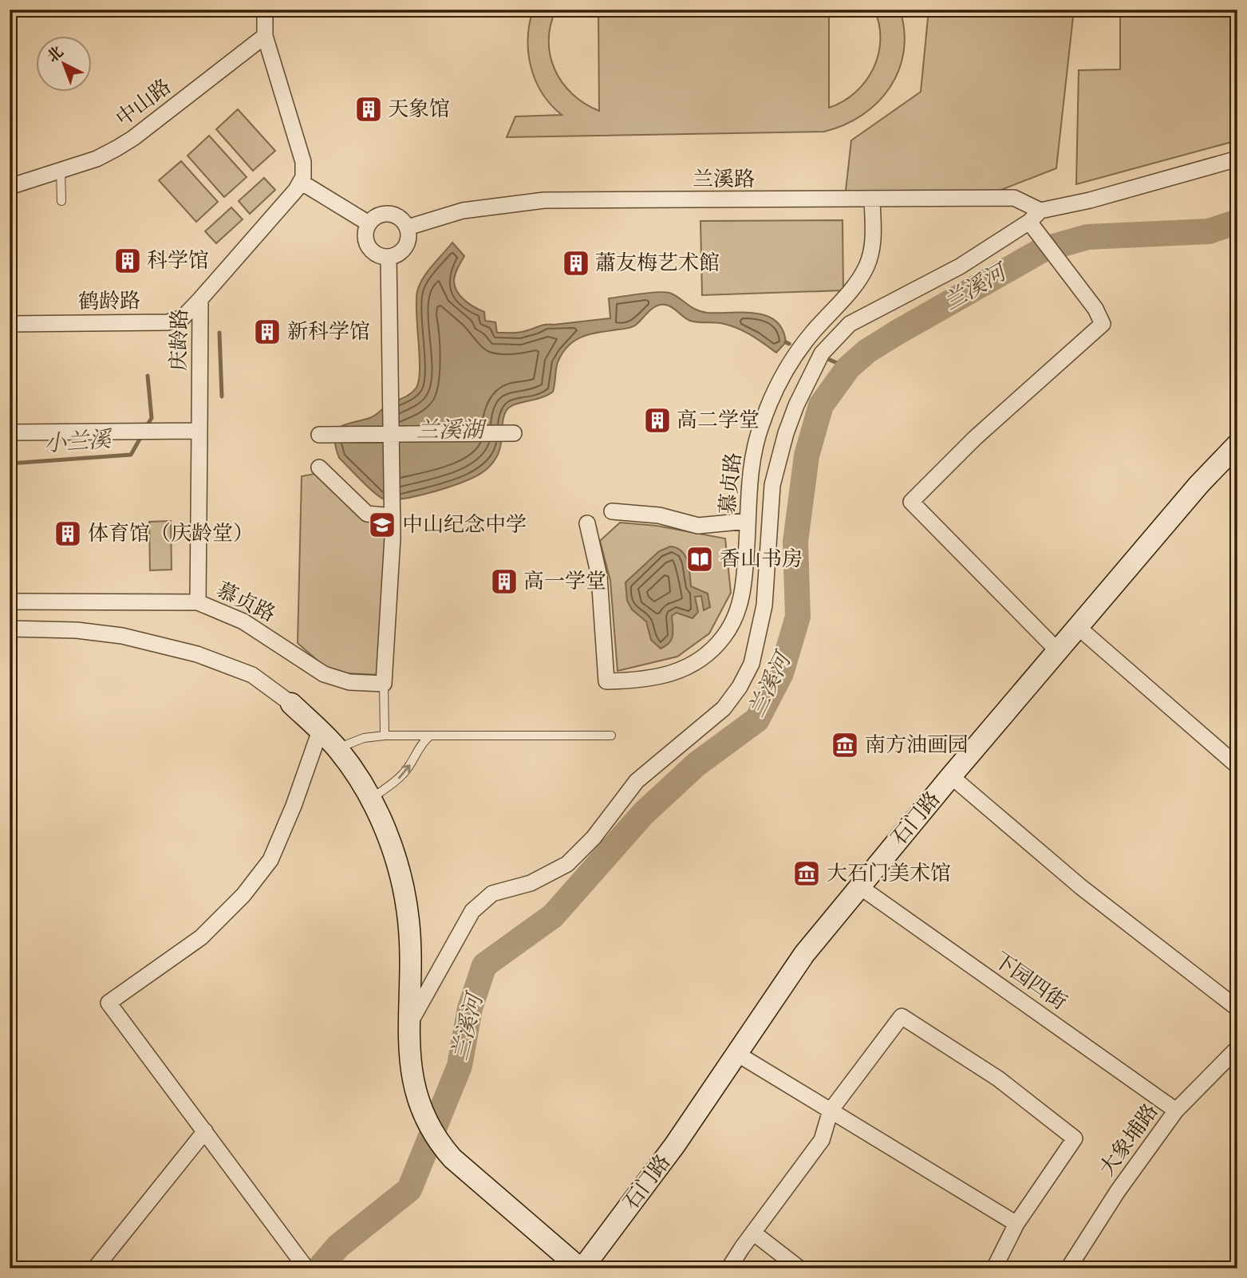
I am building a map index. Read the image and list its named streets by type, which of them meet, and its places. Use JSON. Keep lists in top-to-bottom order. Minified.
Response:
{"streets":{"street":["中山路","兰溪路","鹤龄路","庆龄路","慕贞路","石门路","下园四街","大象埔路"]},"crossings":[["兰溪路","慕贞路"],["鹤龄路","庆龄路"],["庆龄路","慕贞路"],["石门路","下园四街"],["下园四街","大象埔路"]],"water":["兰溪河","兰溪湖","小兰溪"],"places":{"building":["天象馆","科学馆","蕭友梅艺术館","新科学馆","高二学堂","体育馆（庆龄堂）","高一学堂"],"school or university":["中山纪念中学"],"library":["香山书房"],"museum":["南方油画园","大石门美术馆"]},"north":"top left"}
